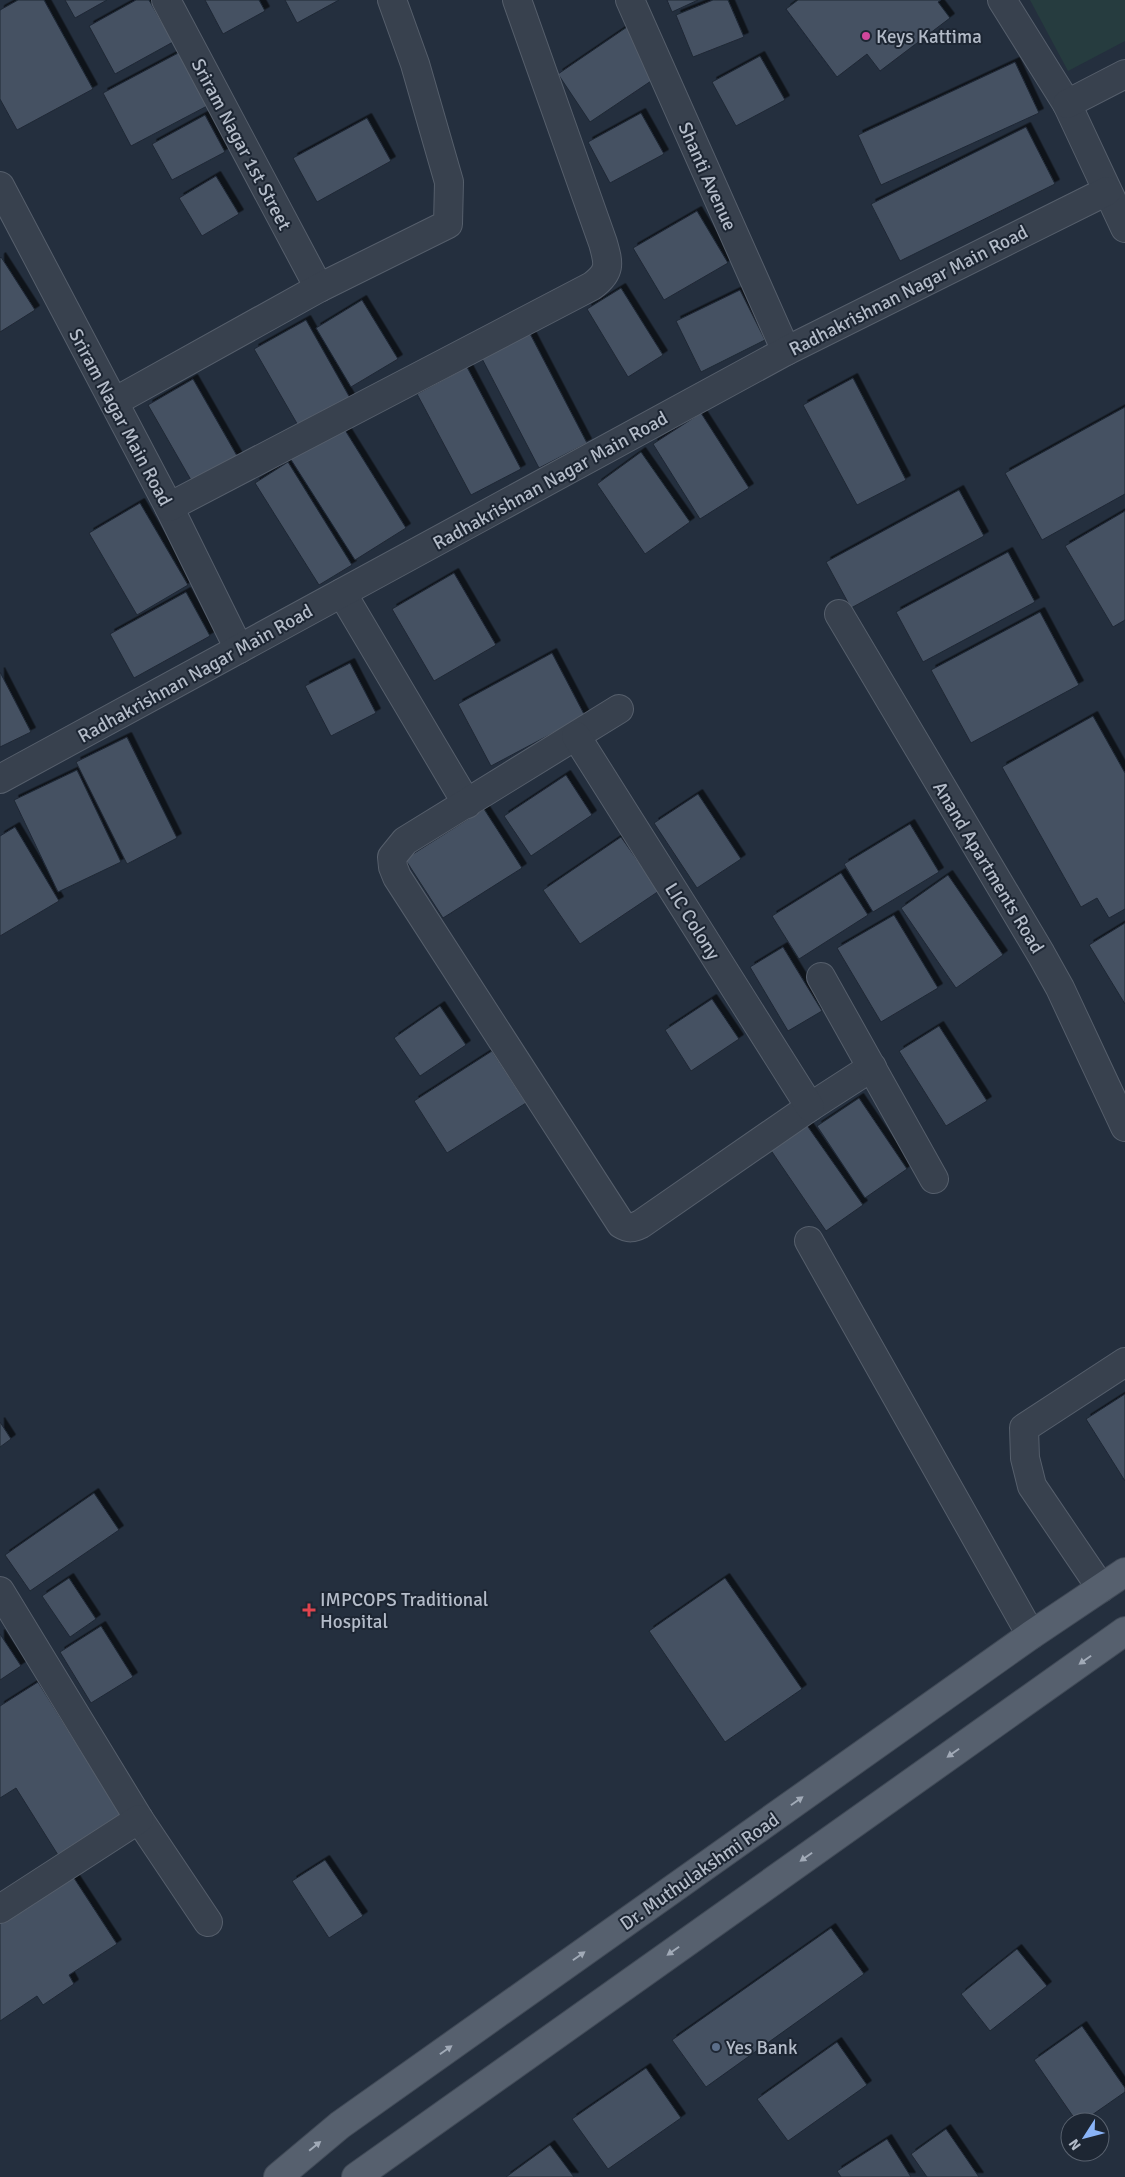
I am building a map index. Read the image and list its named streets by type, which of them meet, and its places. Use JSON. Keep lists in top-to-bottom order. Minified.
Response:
{"streets":{"main road":["Dr. Muthulakshmi Road"],"street":["Sriram Nagar 1st Street","Shanti Avenue","Radhakrishnan Nagar Main Road","Sriram Nagar Main Road","Anand Apartments Road","LIC Colony"]},"crossings":[["Shanti Avenue","Radhakrishnan Nagar Main Road"],["Radhakrishnan Nagar Main Road","Sriram Nagar Main Road"]],"places":{"other":["Keys Kattima","Yes Bank"],"health":["IMPCOPS Traditional Hospital"]},"north":"bottom left"}
